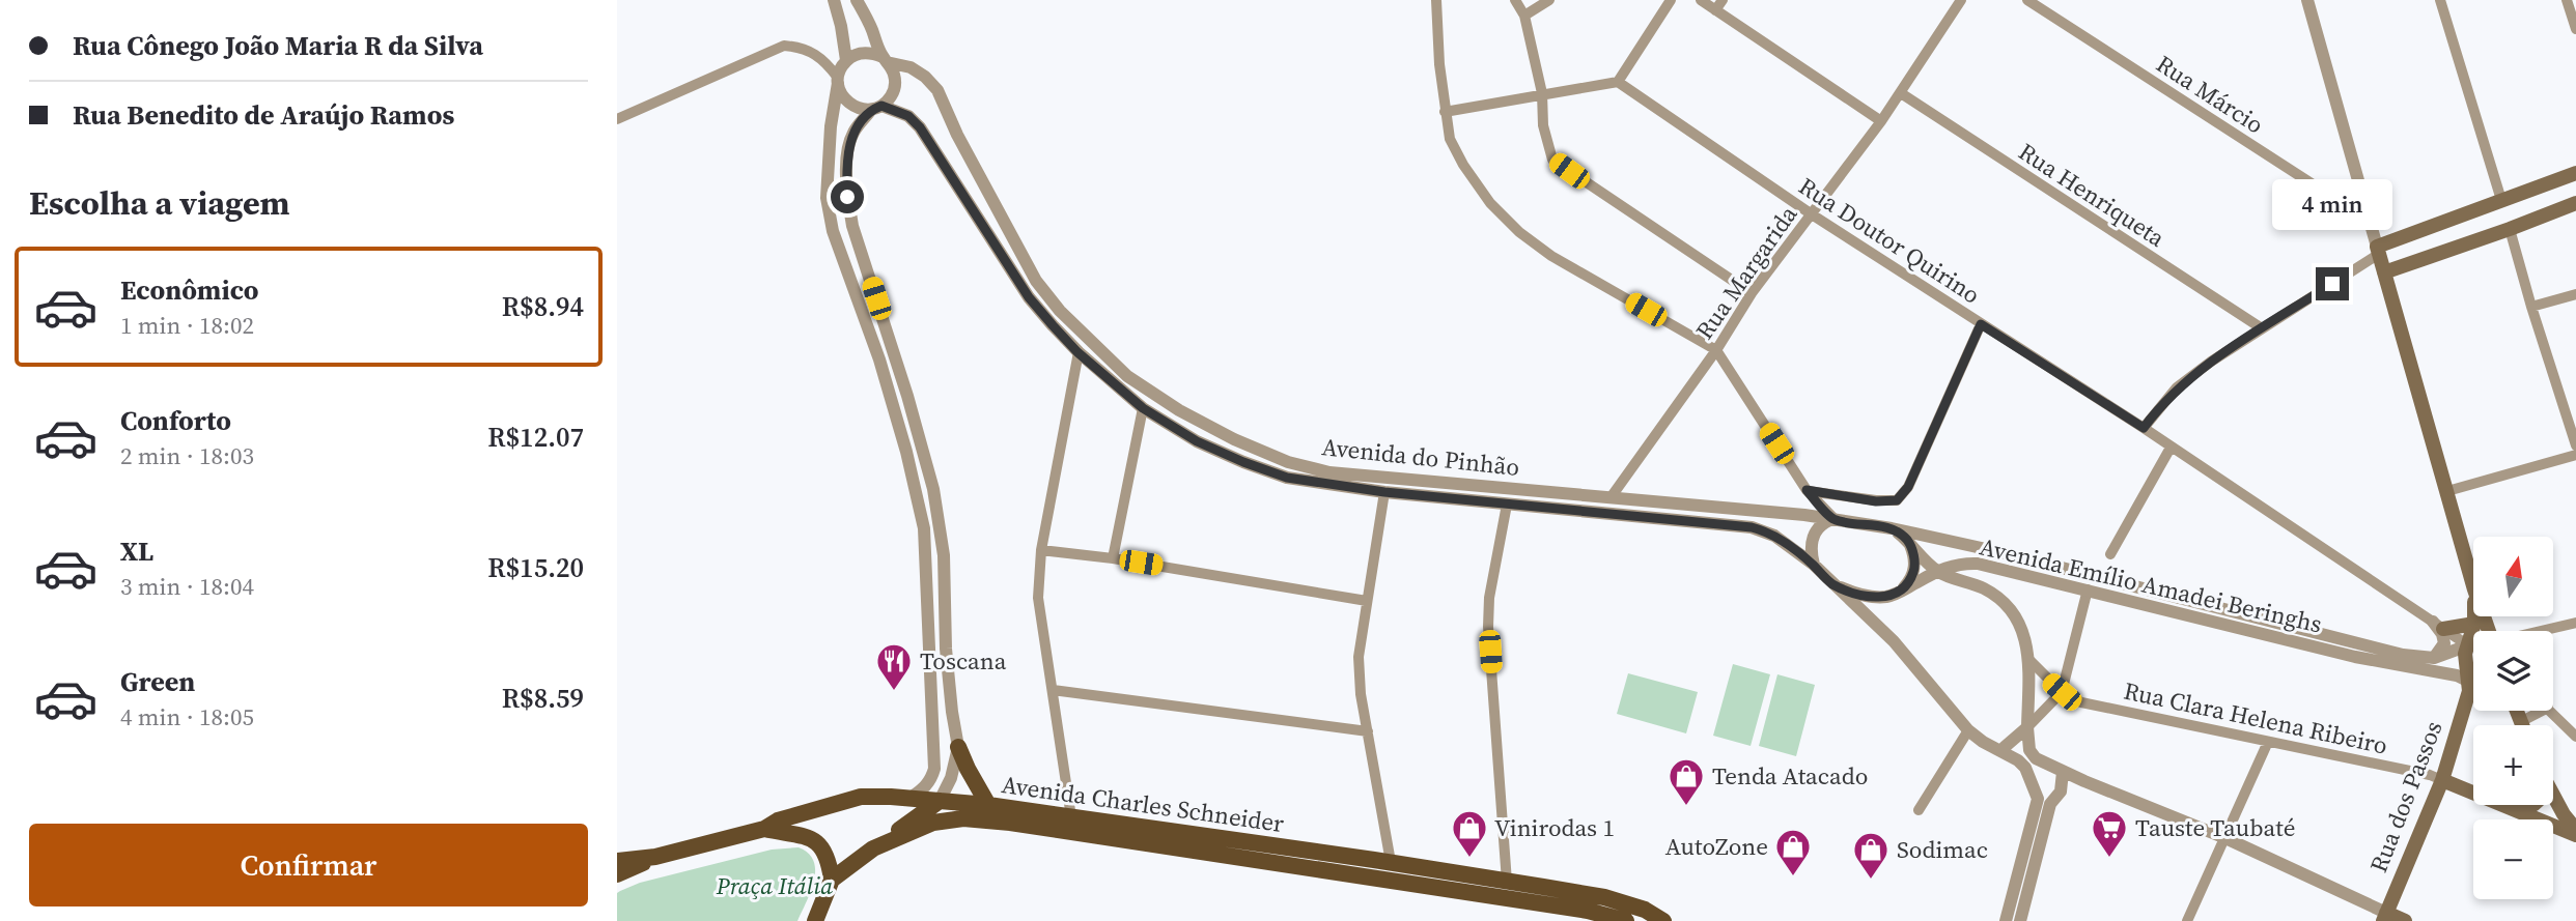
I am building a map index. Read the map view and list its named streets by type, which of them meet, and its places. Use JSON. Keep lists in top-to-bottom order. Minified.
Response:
{"streets":{"main road":["Rua dos Passos","Avenida Charles Schneider"],"street":["Rua Márcio","Rua Henriqueta","Rua Doutor Quirino","Rua Margarida","Avenida do Pinhão","Avenida Emílio Amadei Beringhs","Rua Clara Helena Ribeiro"]},"crossings":[["Rua Henriqueta","Rua Margarida"],["Rua Doutor Quirino","Rua Margarida"],["Rua Doutor Quirino","Rua dos Passos"],["Rua Margarida","Avenida do Pinhão"],["Avenida do Pinhão","Avenida Emílio Amadei Beringhs"],["Avenida Emílio Amadei Beringhs","Rua dos Passos"],["Rua Clara Helena Ribeiro","Rua dos Passos"]],"parks":["Praça Itália"],"places":{"restaurant":["Toscana"],"shop":["Tenda Atacado","Vinirodas 1","AutoZone","Sodimac"],"supermarket":["Tauste Taubaté"]},"north":"top","page":{"banner":["Rua Cônego João Maria R da Silva","Rua Benedito de Araújo Ramos"],"heading":"Escolha a viagem","bubble":"4 min","list":[{"name":"Econômico","note":"1 min · 18:02","value":"R$8.94"},{"name":"Conforto","note":"2 min · 18:03","value":"R$12.07"},{"name":"XL","note":"3 min · 18:04","value":"R$15.20"},{"name":"Green","note":"4 min · 18:05","value":"R$8.59"}],"map_buttons":["+","−"],"buttons":"Confirmar"}}
